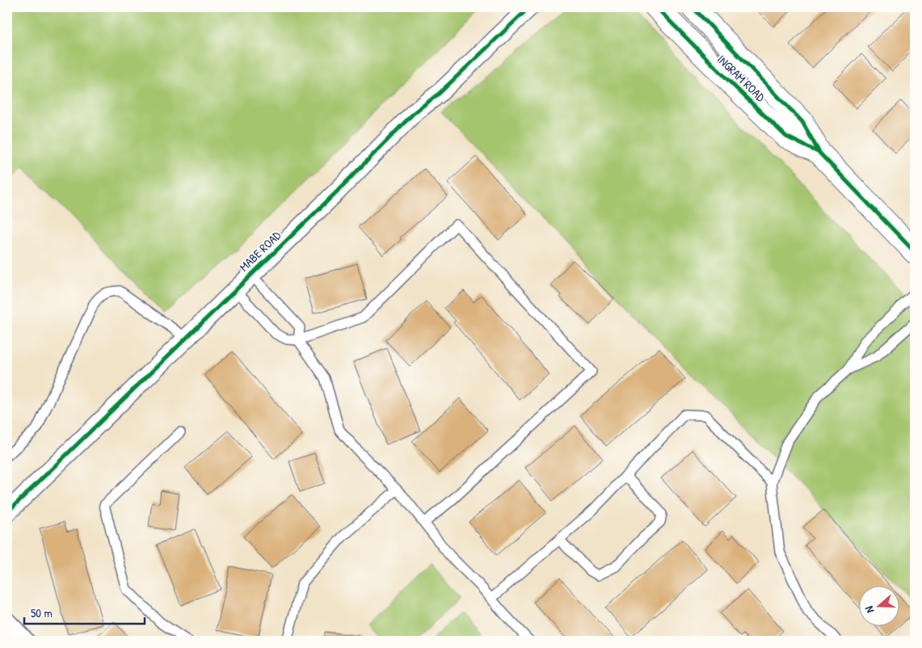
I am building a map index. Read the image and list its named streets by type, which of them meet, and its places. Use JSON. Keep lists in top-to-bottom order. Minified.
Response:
{"streets":{"street":["INGRAM ROAD","MABE ROAD"]},"scale_bar":"50 m","north":"left"}
